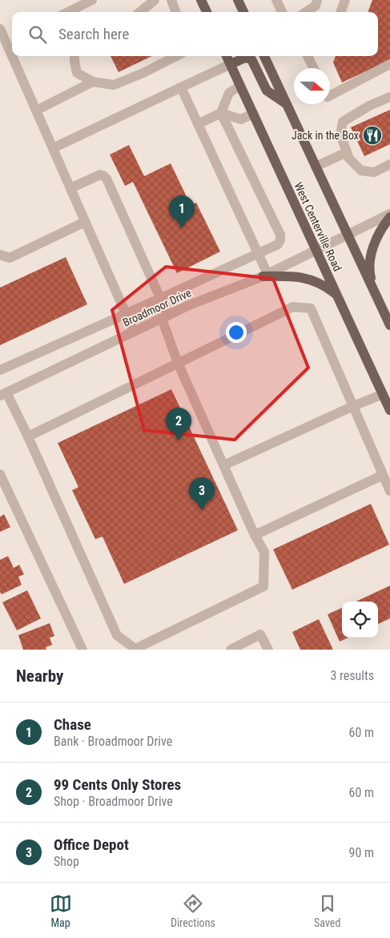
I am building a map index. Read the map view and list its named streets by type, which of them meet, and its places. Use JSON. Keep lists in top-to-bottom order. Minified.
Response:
{"streets":{"main road":["West Centerville Road"],"street":["Broadmoor Drive"]},"crossings":[["West Centerville Road","Broadmoor Drive"]],"places":{"restaurant":["Jack in the Box"]},"north":"right","page":{"search":"Search here","pins":["1","2","3"],"heading":["Nearby","3 results"],"list":[{"mark":"1","name":"Chase","note":"Bank · Broadmoor Drive","value":"60 m"},{"mark":"2","name":"99 Cents Only Stores","note":"Shop · Broadmoor Drive","value":"60 m"},{"mark":"3","name":"Office Depot","note":"Shop","value":"90 m"}],"nav":["Map","Directions","Saved"]}}
